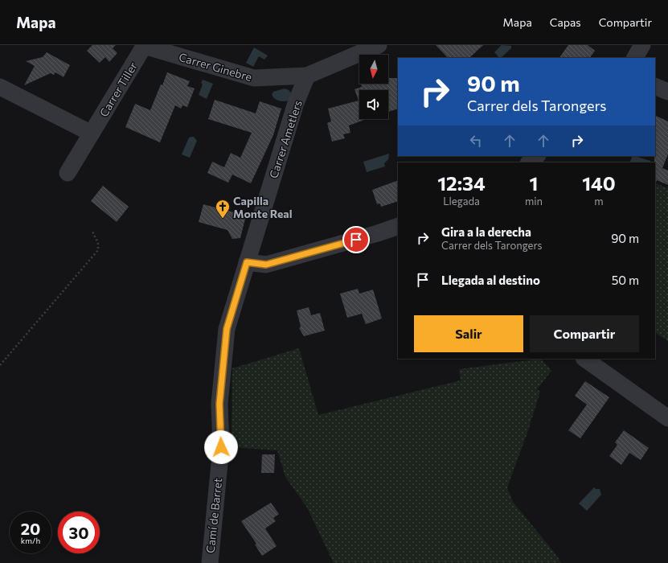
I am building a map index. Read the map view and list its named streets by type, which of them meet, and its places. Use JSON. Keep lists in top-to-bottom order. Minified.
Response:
{"streets":{"street":["Carrer Ginebre","Carrer Tiller","Carrer Ametlers","Camí de Barret"]},"crossings":[["Carrer Ginebre","Carrer Tiller"],["Carrer Ginebre","Carrer Ametlers"],["Carrer Ametlers","Camí de Barret"]],"places":{"church":["Capilla Monte Real"]},"north":"bottom","page":{"header":"Mapa","nav":["Mapa","Capas","Compartir"],"turn":["90 m","Carrer dels Tarongers"],"eta":["12:34","Llegada","1","min","140","m"],"list":[{"name":"Gira a la derecha","note":"Carrer dels Tarongers","value":"90 m"},{"name":"Llegada al destino","value":"50 m"}],"buttons":["Salir","Compartir"],"speed":"20 km/h","limit":"30"}}
